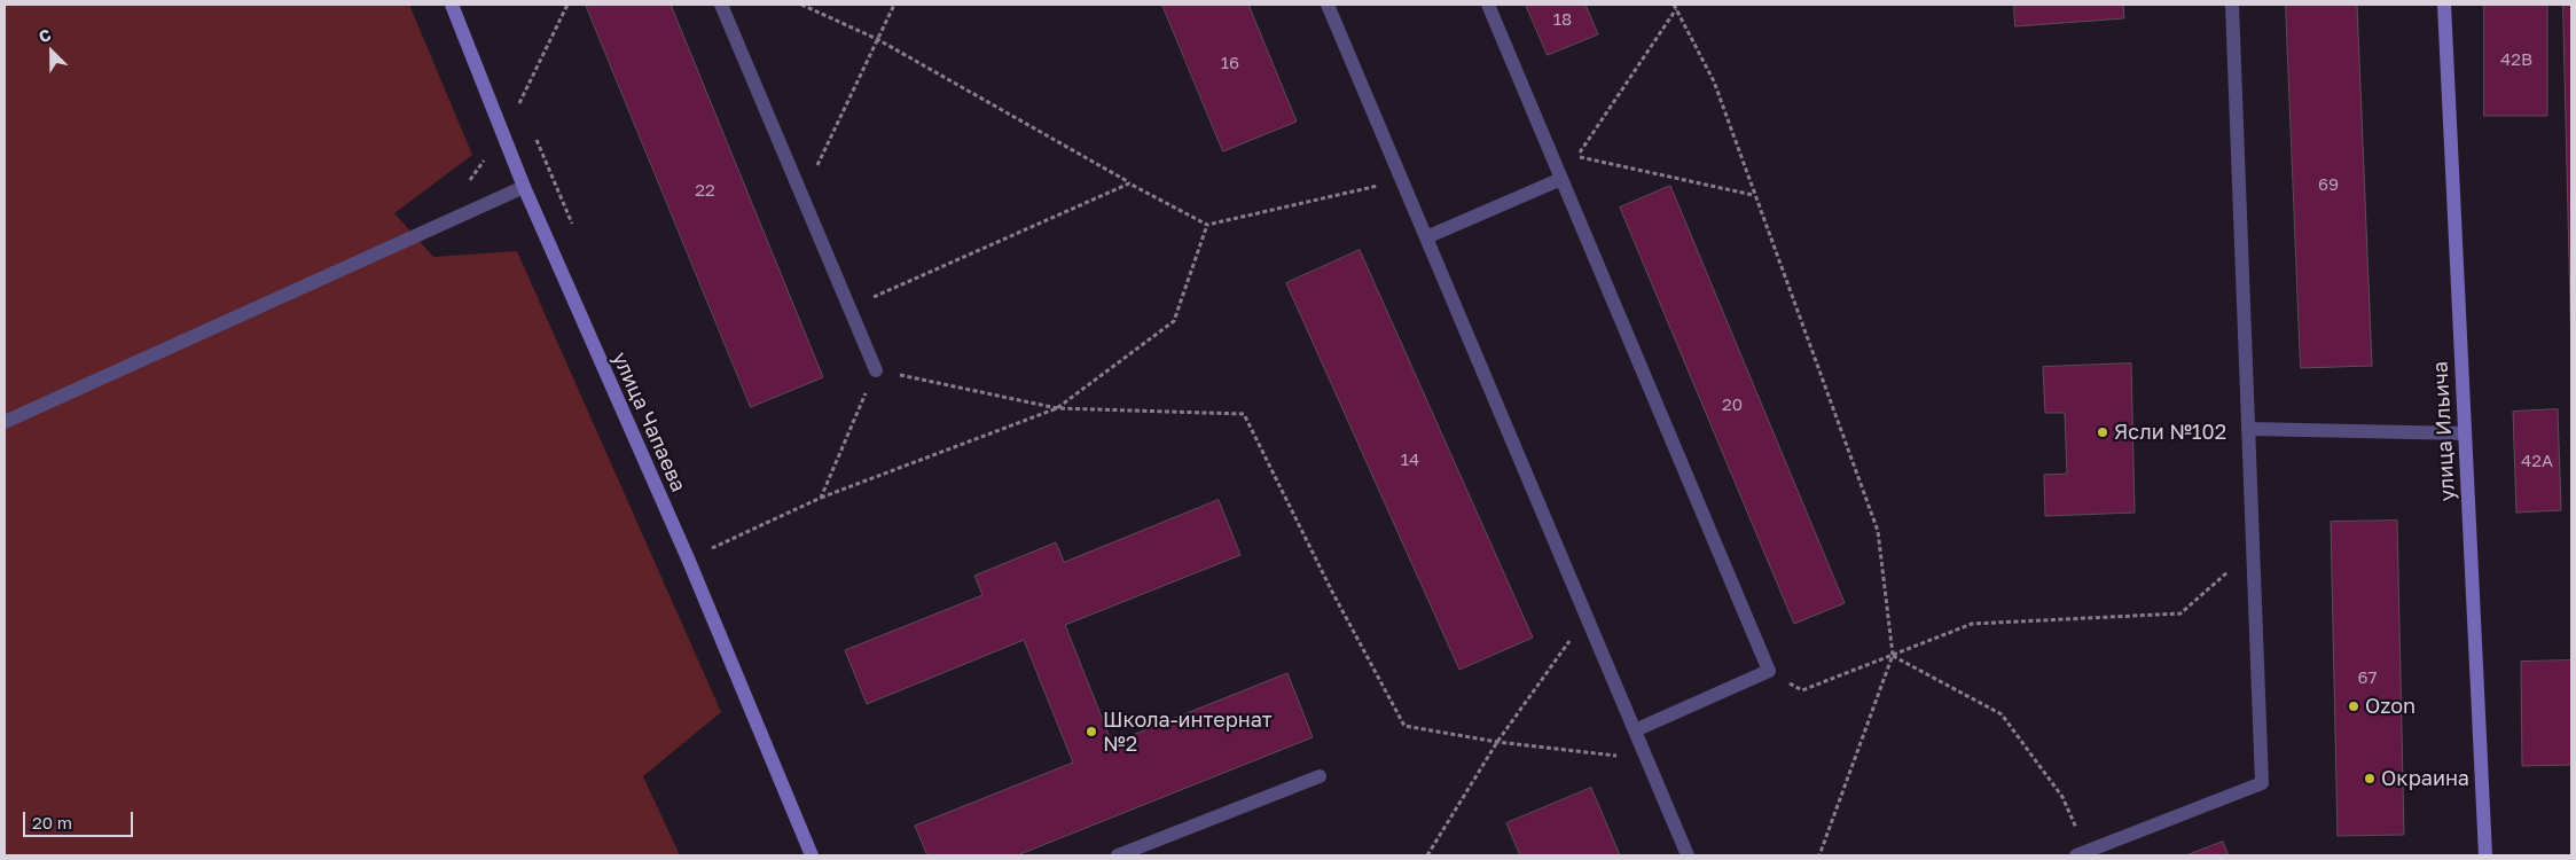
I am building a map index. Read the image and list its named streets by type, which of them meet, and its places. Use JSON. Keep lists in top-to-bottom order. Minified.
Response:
{"streets":{"street":["улица Чапаева","улица Ильича"]},"places":["Ясли №102","Ozon","Школа-интернат №2","Окраина"],"house_numbers":["18","42В","16","69","22","20","14","42А","67"],"scale_bar":"20 m","north":"top left"}
